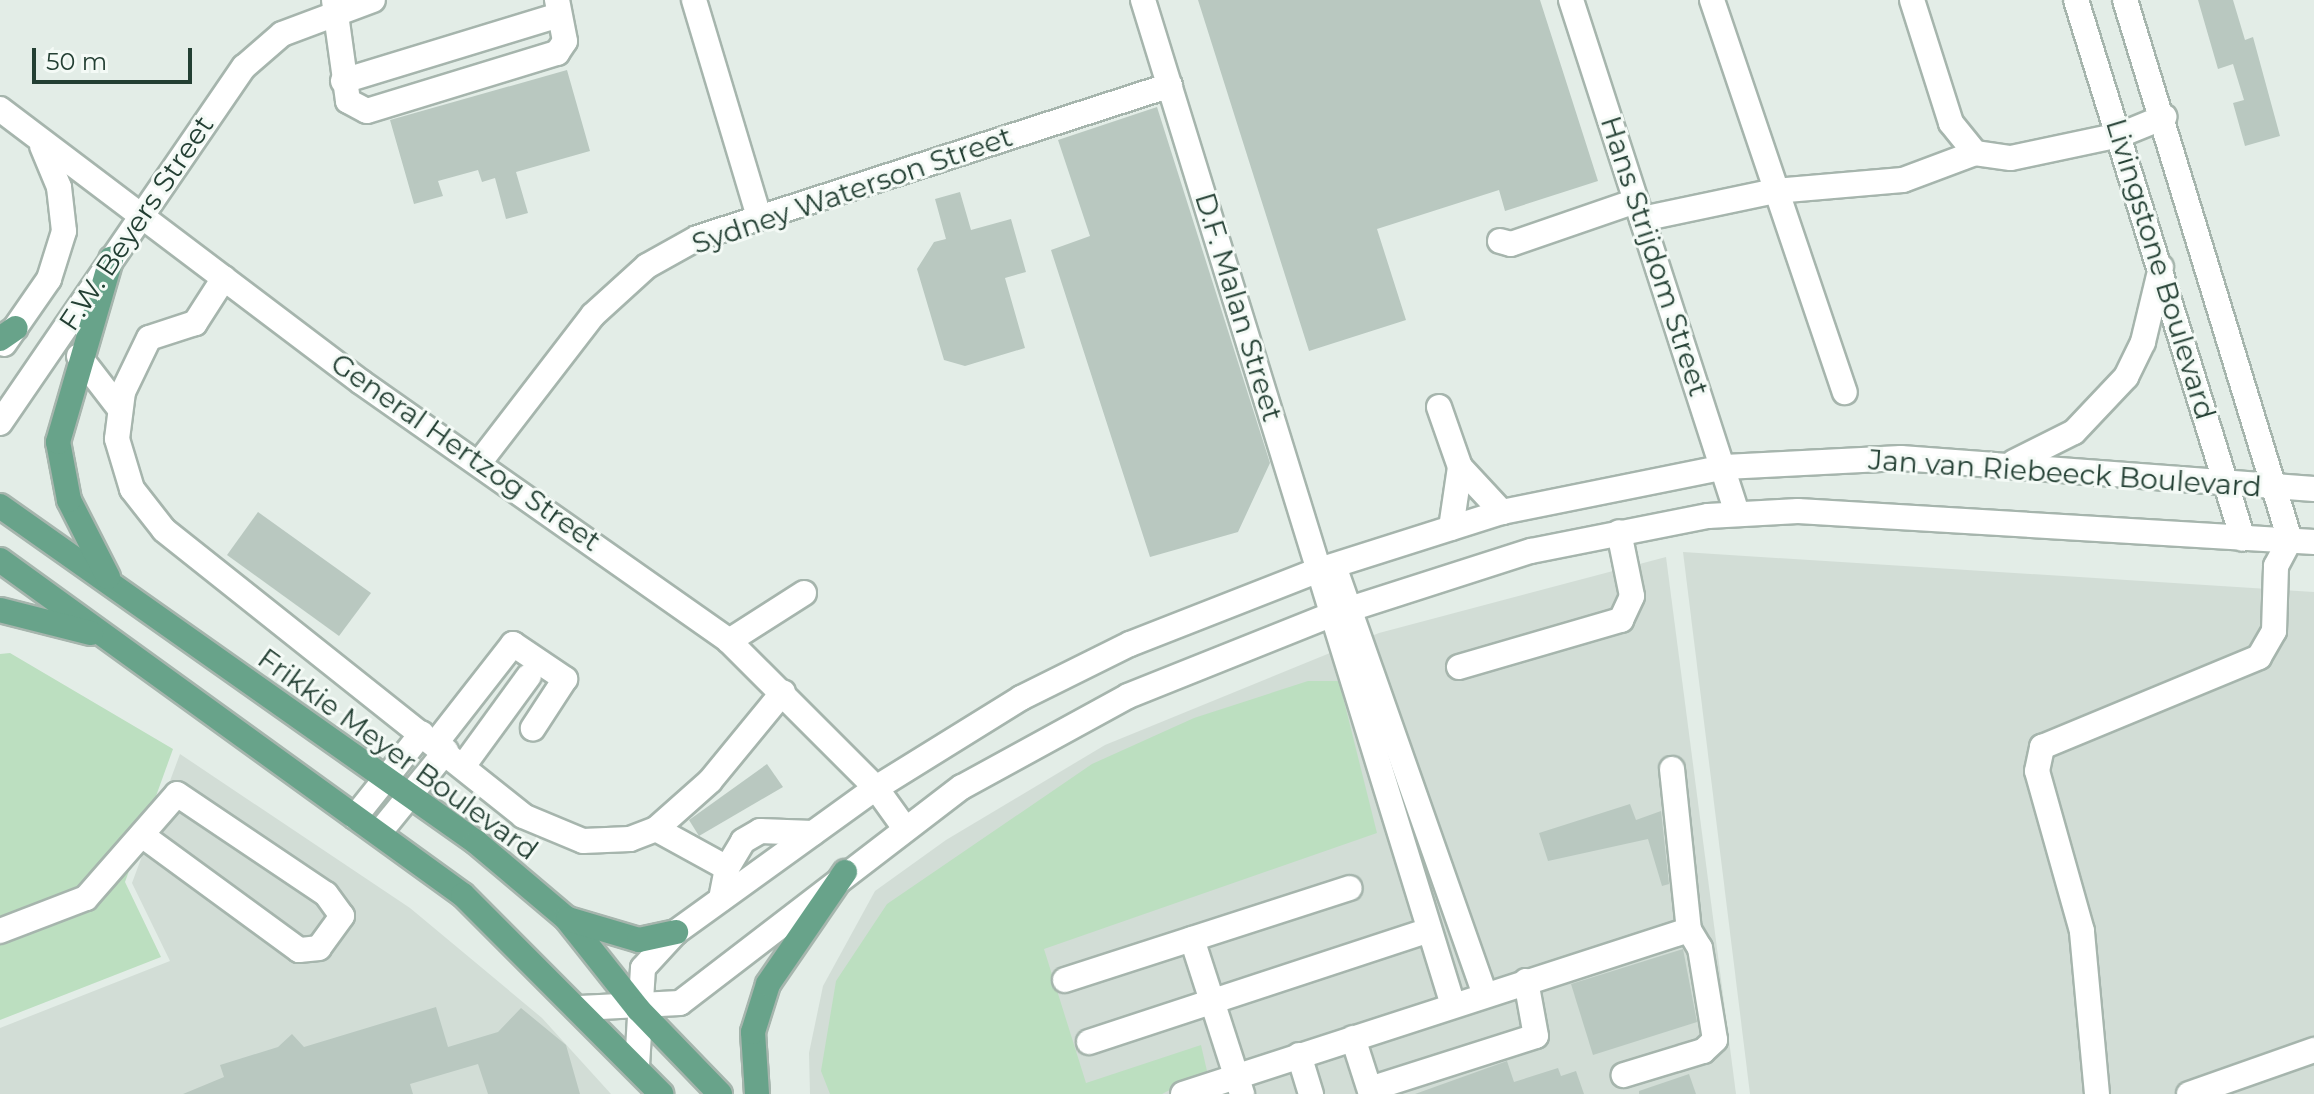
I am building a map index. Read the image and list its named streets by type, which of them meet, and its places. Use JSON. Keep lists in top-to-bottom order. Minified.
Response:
{"streets":{"main road":["Frikkie Meyer Boulevard"],"street":["Sydney Waterson Street","F.W. Beyers Street","Hans Strijdom Street","Livingstone Boulevard","D.F. Malan Street","General Hertzog Street","Jan van Riebeeck Boulevard"]},"crossings":[["Sydney Waterson Street","D.F. Malan Street"],["Sydney Waterson Street","General Hertzog Street"],["F.W. Beyers Street","General Hertzog Street"],["Hans Strijdom Street","Jan van Riebeeck Boulevard"],["Livingstone Boulevard","Jan van Riebeeck Boulevard"],["D.F. Malan Street","Jan van Riebeeck Boulevard"],["General Hertzog Street","Jan van Riebeeck Boulevard"],["Jan van Riebeeck Boulevard","Frikkie Meyer Boulevard"]],"scale_bar":"50 m"}
